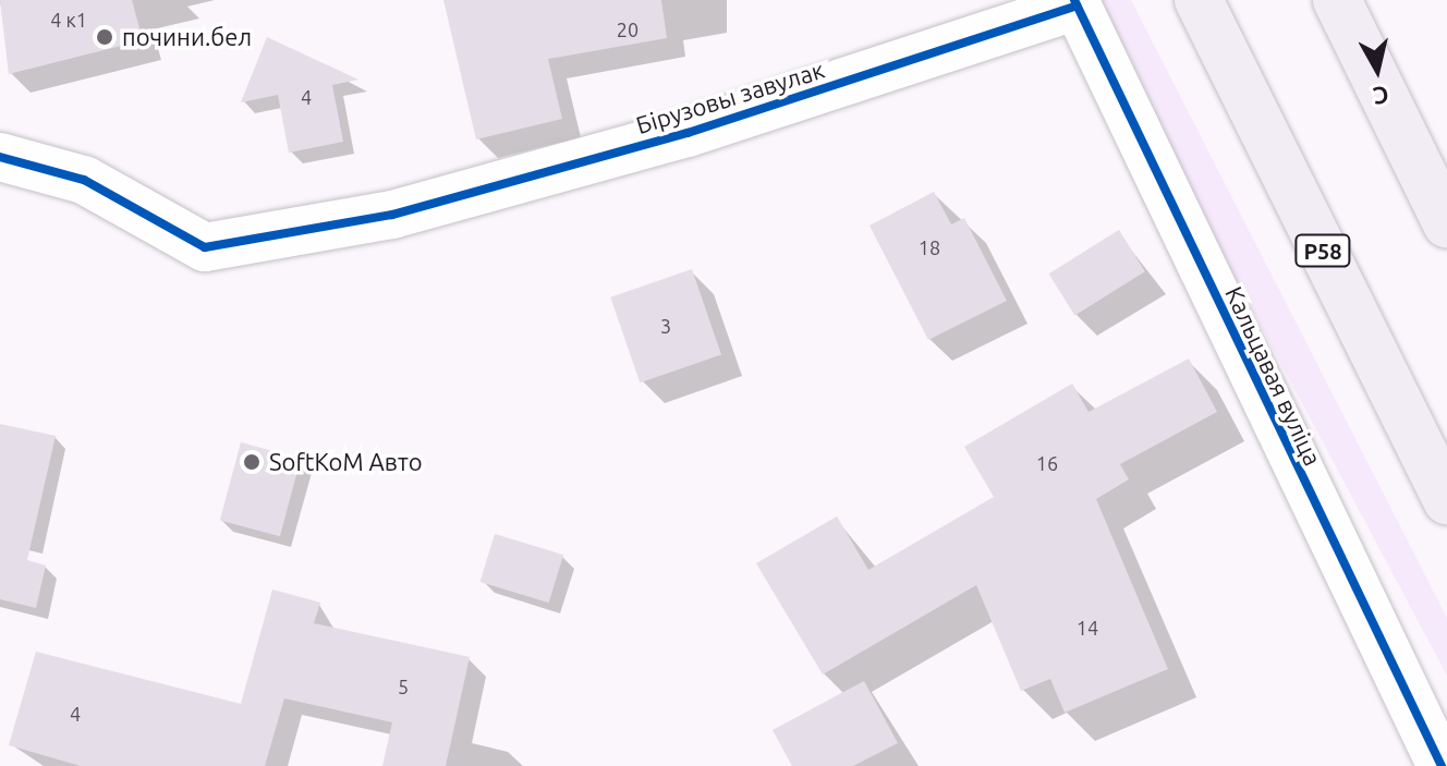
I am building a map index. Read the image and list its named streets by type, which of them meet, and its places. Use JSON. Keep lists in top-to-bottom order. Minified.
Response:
{"streets":{"highway":["Р58"],"street":["Бірузовы завулак","Кальцавая вуліца"]},"crossings":[["Бірузовы завулак","Кальцавая вуліца"]],"places":["почини.бел","SoftKoM Авто"],"house_numbers":["4 к1","20","4","18","3","16","14","5","4"],"north":"bottom"}
